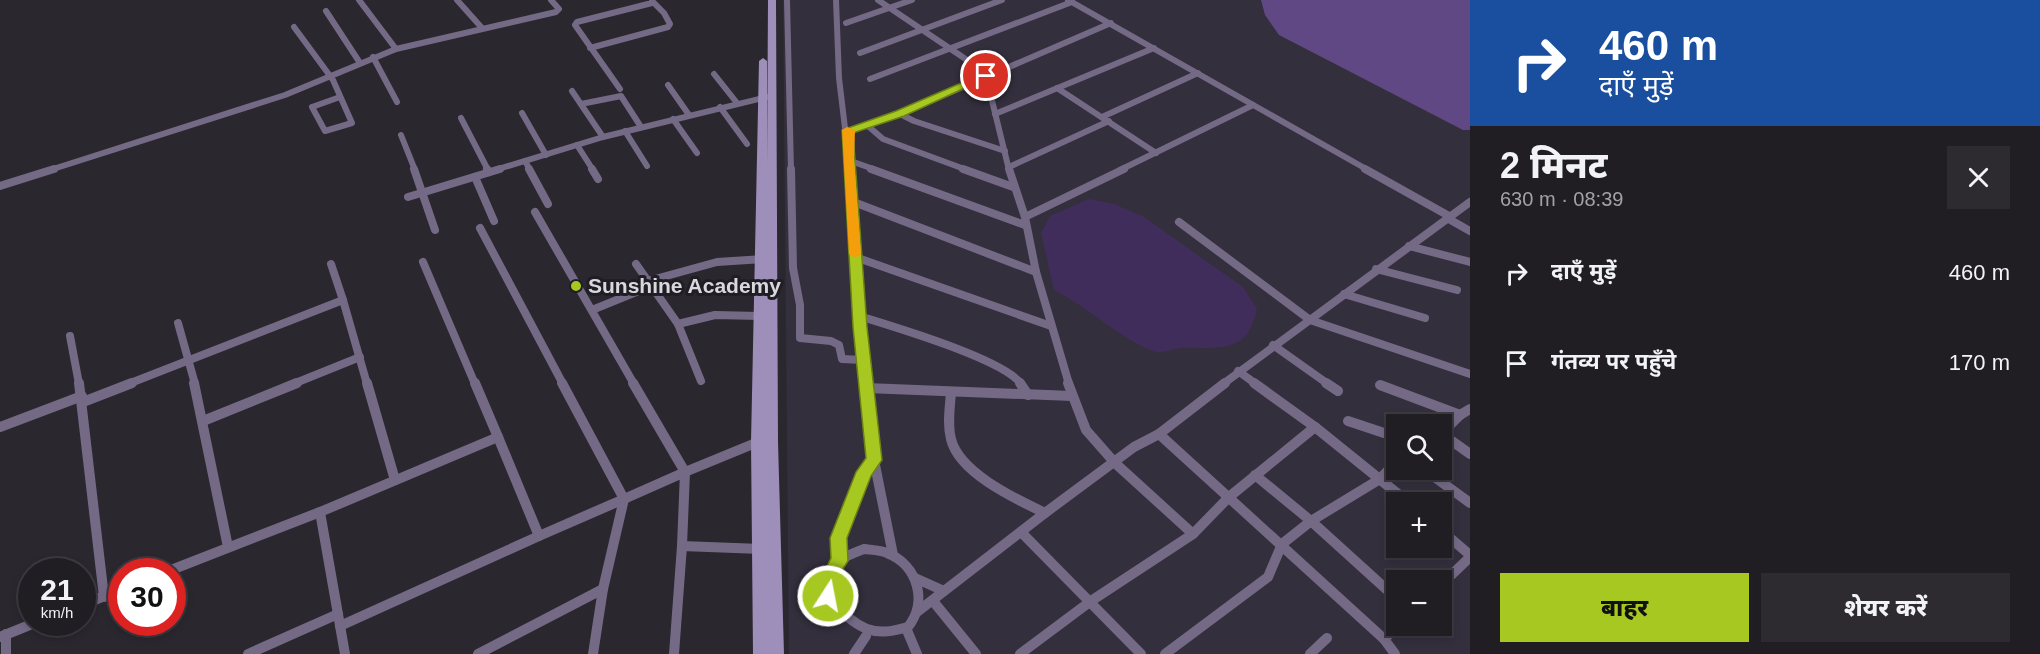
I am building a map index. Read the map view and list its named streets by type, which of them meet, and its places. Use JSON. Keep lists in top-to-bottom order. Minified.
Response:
{"places":["Sunshine Academy"],"page":{"turn":["460 m","दाएँ मुड़ें"],"heading":["2 मिनट","630 m · 08:39"],"list":[{"name":"दाएँ मुड़ें","value":"460 m"},{"name":"गंतव्य पर पहुँचे","value":"170 m"}],"map_buttons":["+","−"],"speed":"21 km/h","limit":"30","buttons":["बाहर","शेयर करें"]}}
